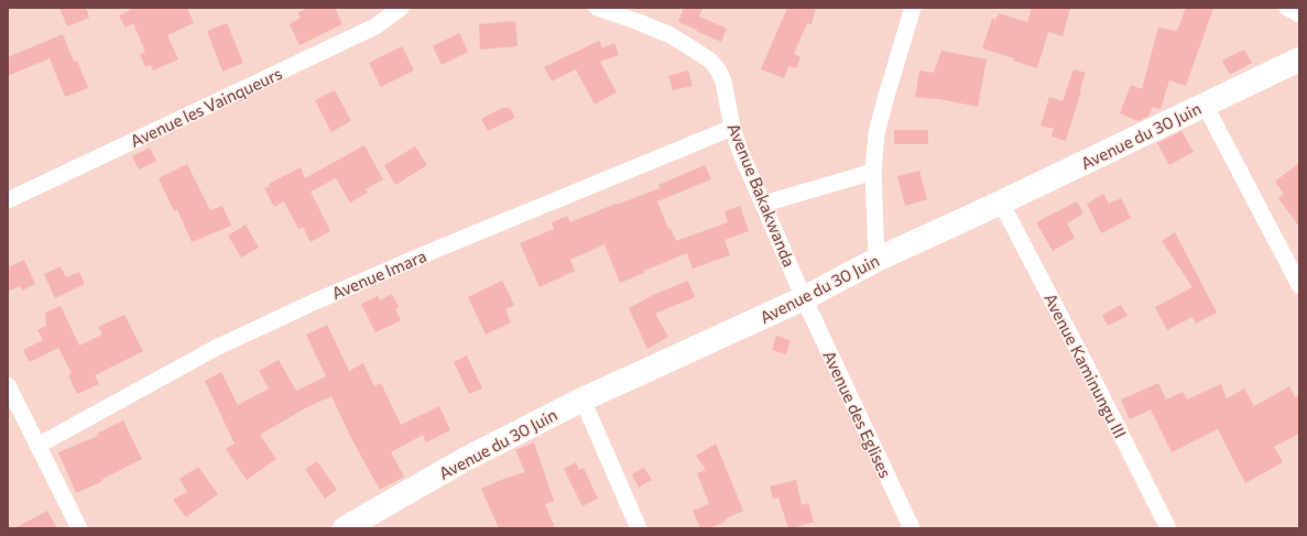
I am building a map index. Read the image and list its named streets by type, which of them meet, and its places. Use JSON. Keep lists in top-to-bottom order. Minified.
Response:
{"streets":{"street":["Avenue les Vainqueurs","Avenue du 30 Juin","Avenue Bakakwanda","Avenue Imara","Avenue Kaminungu III","Avenue des Eglises"]},"crossings":[["Avenue du 30 Juin","Avenue Bakakwanda"],["Avenue du 30 Juin","Avenue Kaminungu III"],["Avenue du 30 Juin","Avenue des Eglises"],["Avenue Bakakwanda","Avenue Imara"],["Avenue Bakakwanda","Avenue des Eglises"]]}
